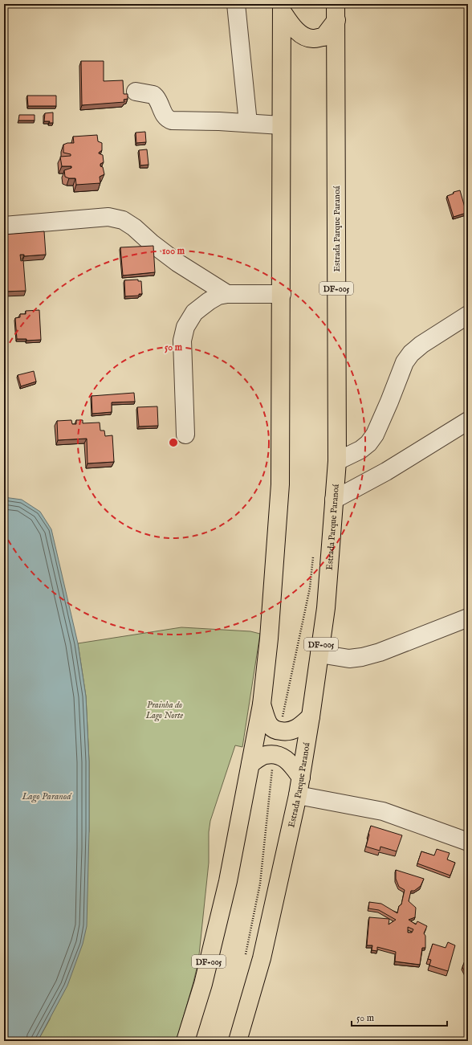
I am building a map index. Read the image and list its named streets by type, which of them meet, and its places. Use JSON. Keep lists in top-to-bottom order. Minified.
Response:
{"streets":{"main road":["Estrada Parque Paranoá","DF-005"]},"water":["Lago Paranoá"],"parks":["Prainha do Lago Norte"],"scale_bar":"50 m","rings":["100 m","50 m"]}
